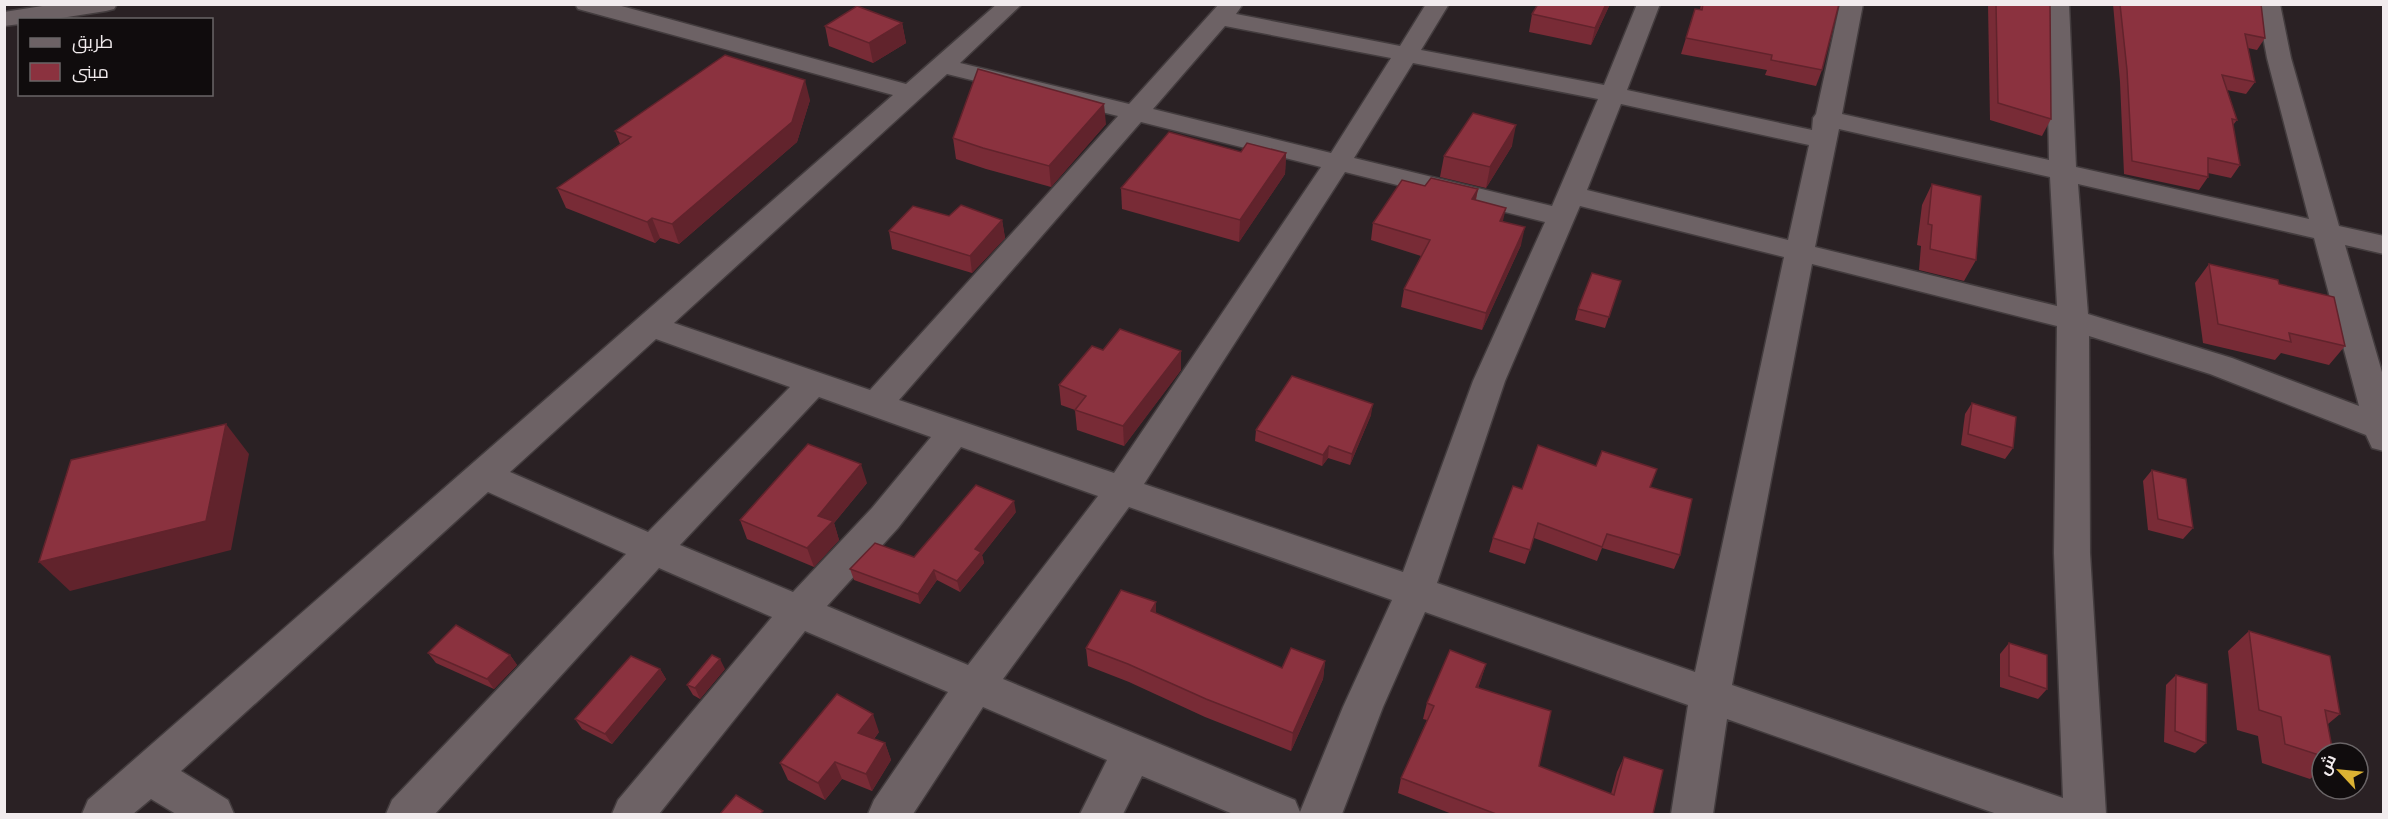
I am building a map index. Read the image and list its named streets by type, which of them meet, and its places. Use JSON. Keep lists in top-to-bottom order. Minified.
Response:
{"legend":["طريق","مبنى"],"north":"top left"}
